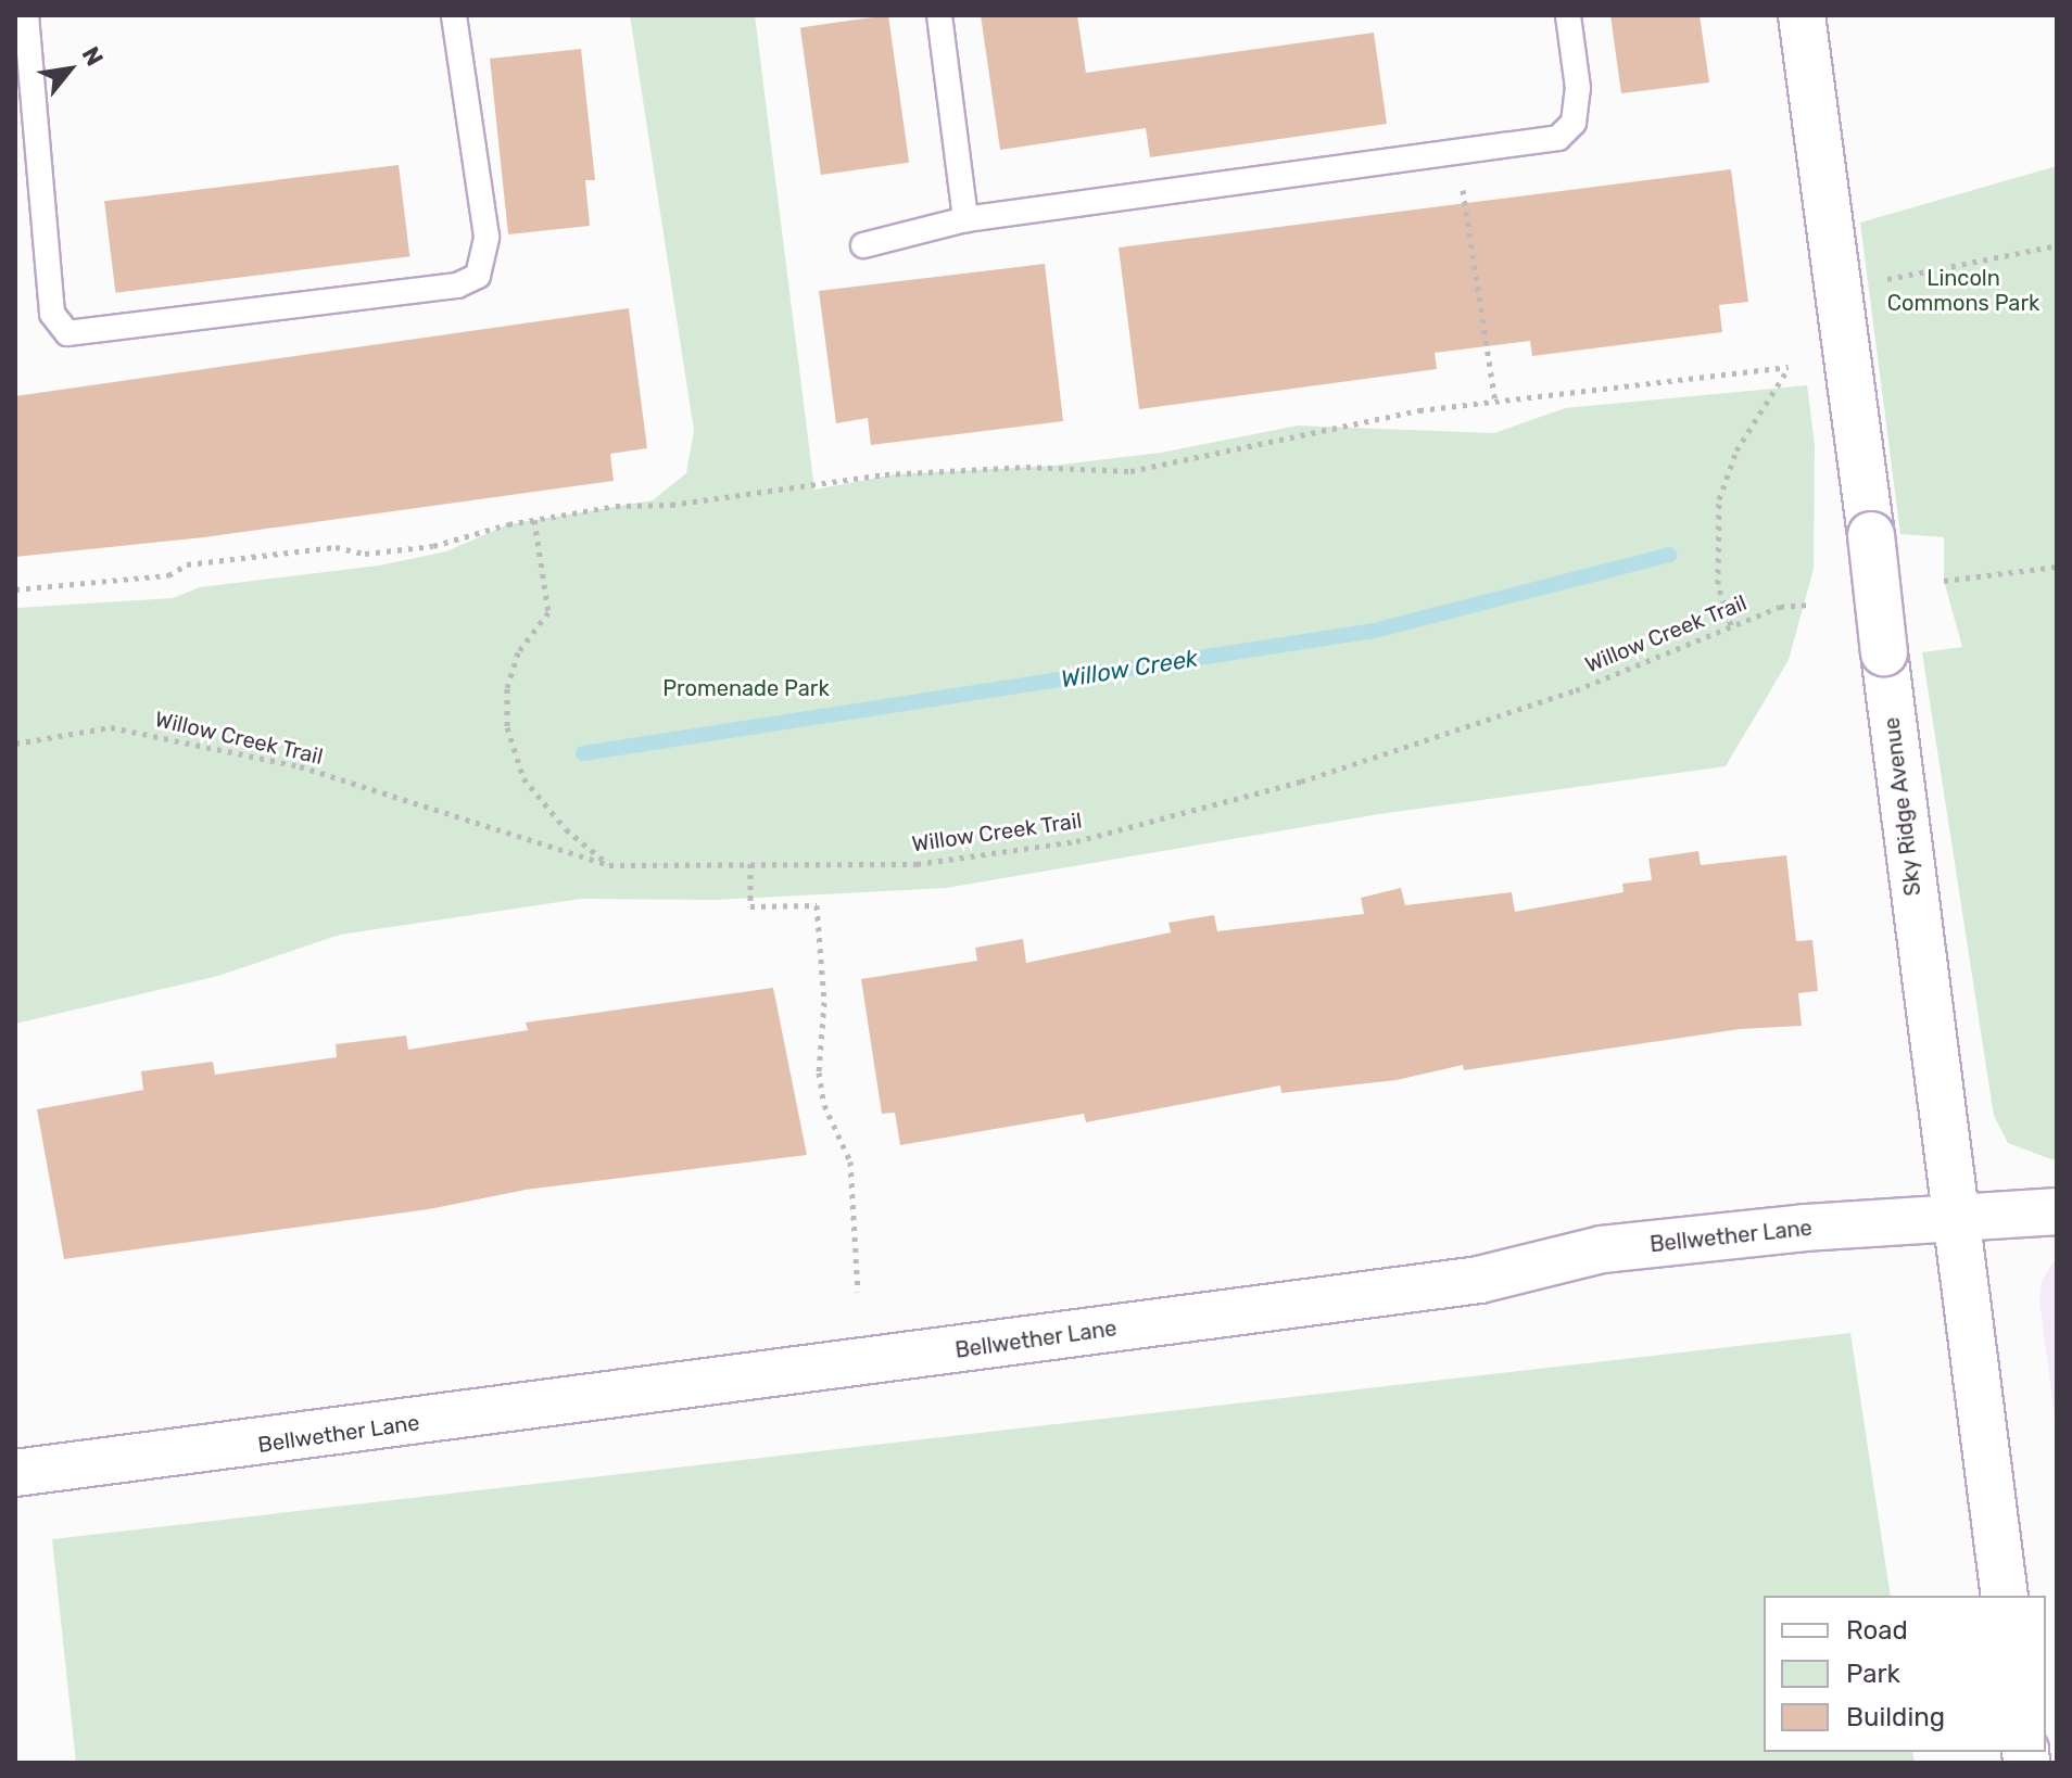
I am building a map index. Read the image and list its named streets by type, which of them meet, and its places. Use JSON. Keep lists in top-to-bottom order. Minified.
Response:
{"streets":{"street":["Sky Ridge Avenue","Bellwether Lane"],"path":["Willow Creek Trail"]},"crossings":[["Sky Ridge Avenue","Bellwether Lane"]],"water":["Willow Creek"],"parks":["Lincoln Commons Park","Promenade Park"],"legend":["Road","Park","Building"],"north":"top right"}
